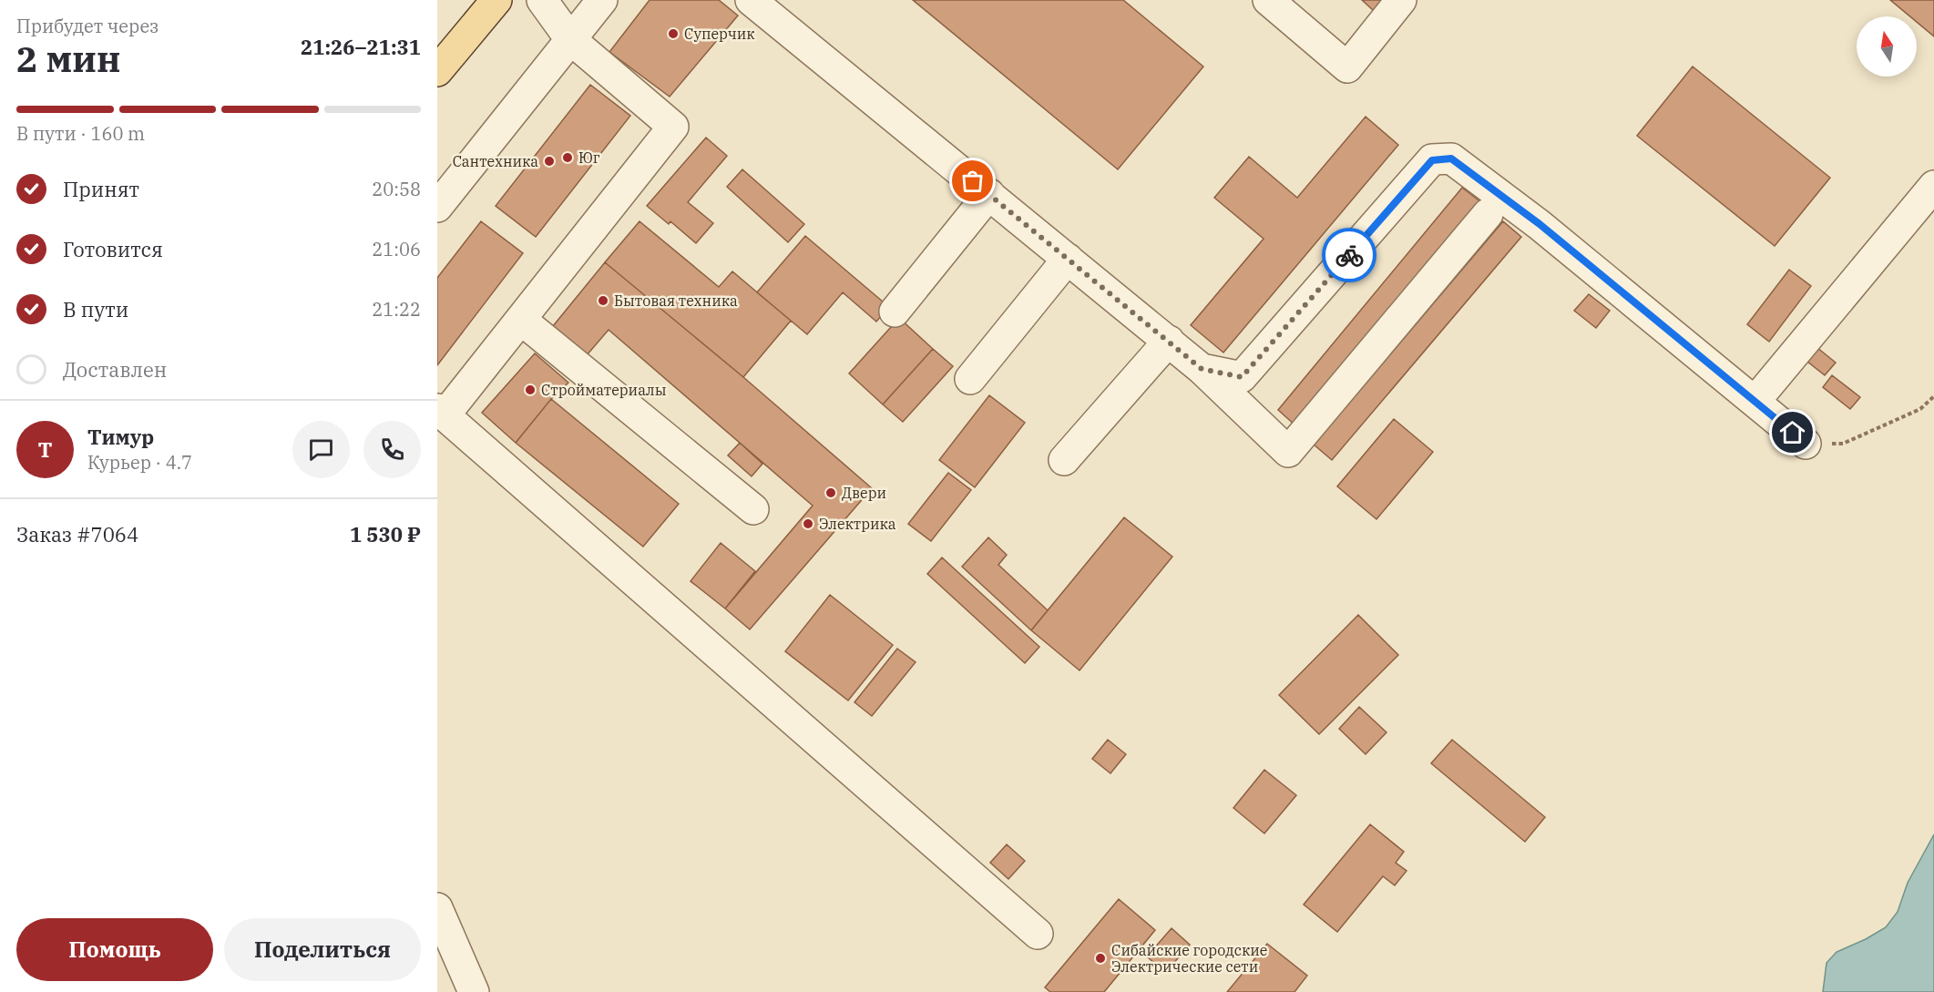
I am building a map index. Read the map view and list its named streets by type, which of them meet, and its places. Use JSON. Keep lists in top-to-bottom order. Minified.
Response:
{"places":["Суперчик","Юг","Сантехника","Бытовая техника","Стройматериалы","Двери","Электрика","Сибайские городские Электрические сети"],"north":"top","page":{"heading":["2 мин","Прибудет через","21:26–21:31"],"panel":["Тимур","Курьер · 4.7","Заказ #7064","1 530 ₽"],"bar":"В пути · 160 m","list":[["Принят","20:58"],["Готовится","21:06"],["В пути","21:22"],"Доставлен"],"round":"Т","buttons":["Помощь","Поделиться"]}}
